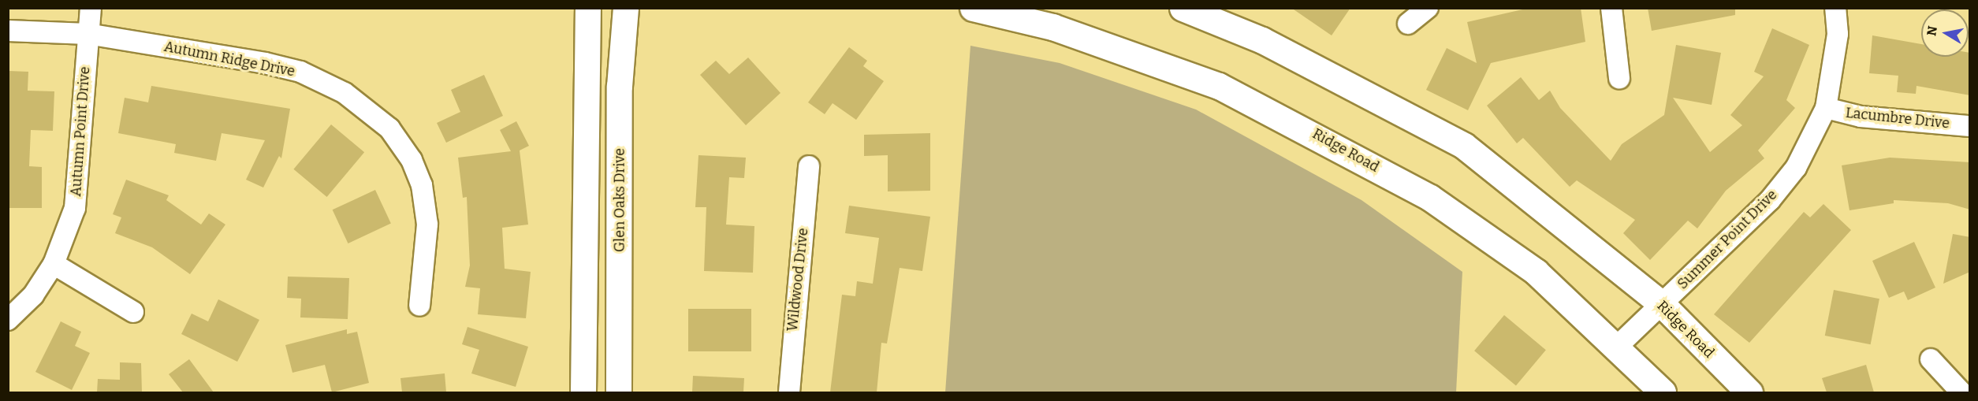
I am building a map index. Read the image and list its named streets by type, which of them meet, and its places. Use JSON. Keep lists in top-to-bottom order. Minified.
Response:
{"streets":{"main road":["Ridge Road"],"street":["Autumn Ridge Drive","Lacumbre Drive","Autumn Point Drive","Glen Oaks Drive","Summer Point Drive","Wildwood Drive"]},"crossings":[["Autumn Ridge Drive","Autumn Point Drive"],["Lacumbre Drive","Summer Point Drive"],["Ridge Road","Summer Point Drive"]],"north":"left"}
